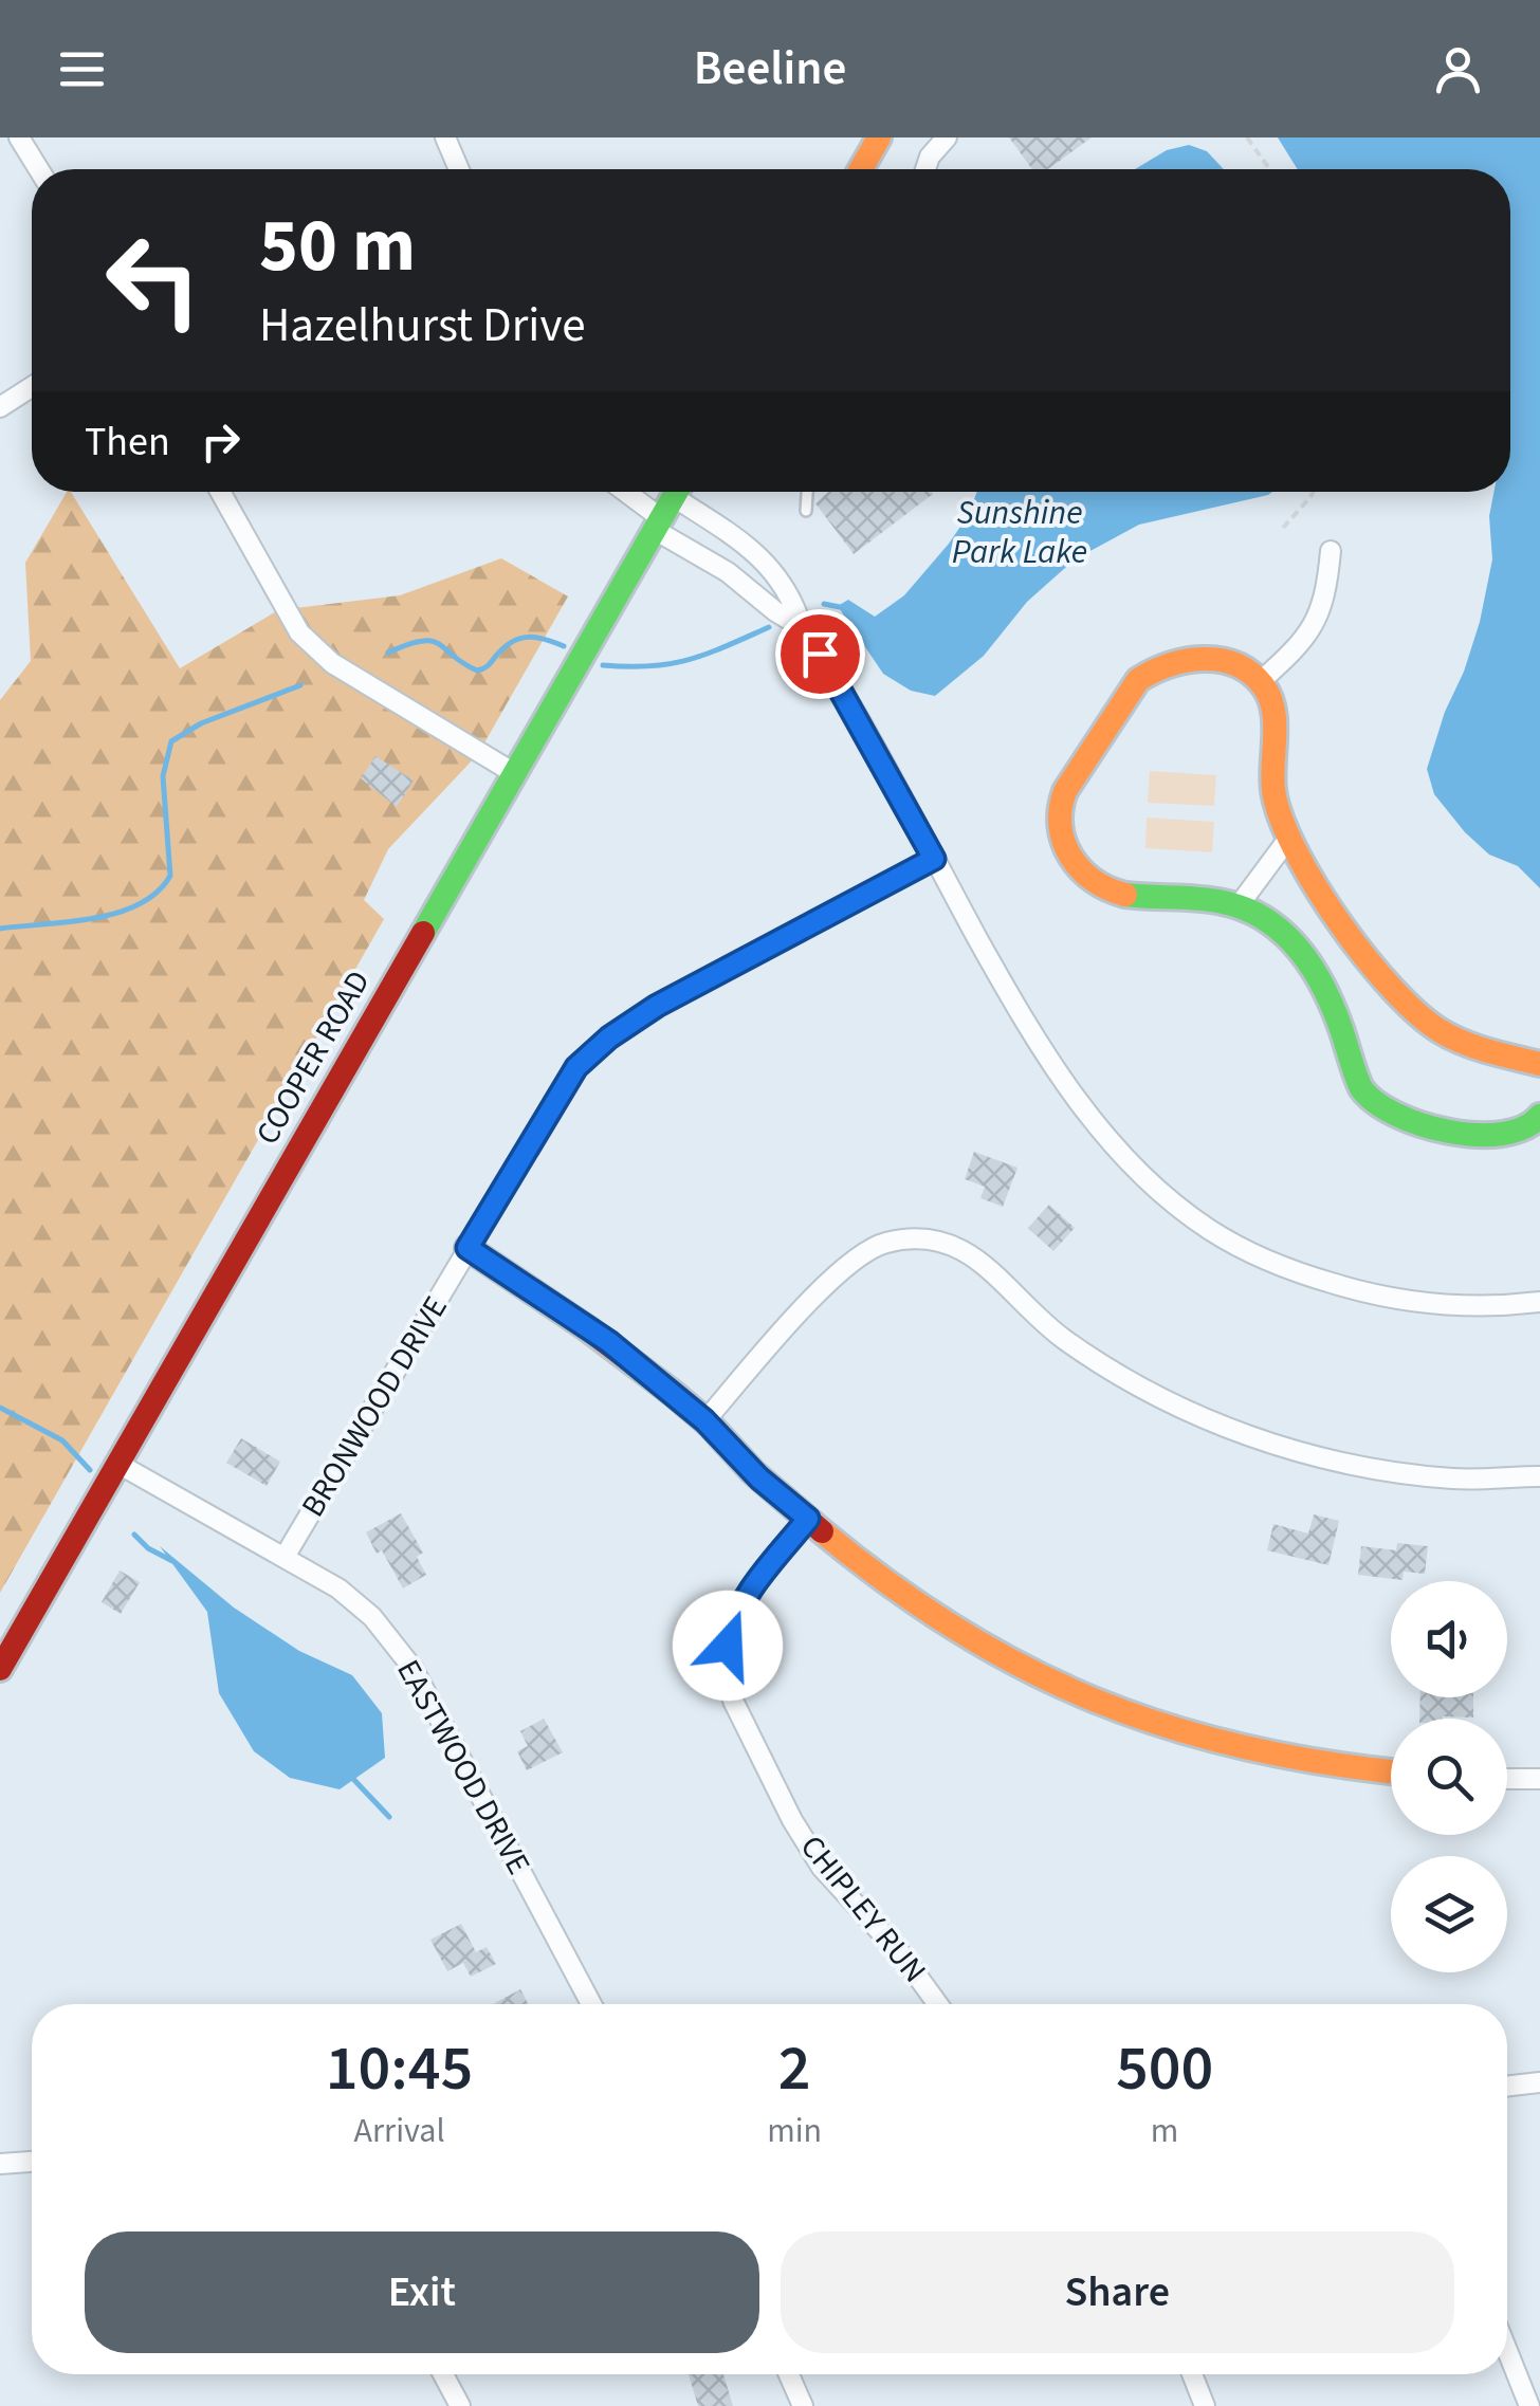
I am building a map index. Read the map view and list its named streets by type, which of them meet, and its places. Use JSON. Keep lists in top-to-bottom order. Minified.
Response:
{"streets":{"street":["COOPER ROAD","BRONWOOD DRIVE","EASTWOOD DRIVE","CHIPLEY RUN"]},"crossings":[["COOPER ROAD","EASTWOOD DRIVE"],["BRONWOOD DRIVE","EASTWOOD DRIVE"]],"water":["Sunshine Park Lake"],"page":{"header":"Beeline","turn":["50 m","Hazelhurst Drive"],"then":"Then","eta":["10:45","Arrival","2","min","500","m"],"buttons":["Exit","Share"]}}
